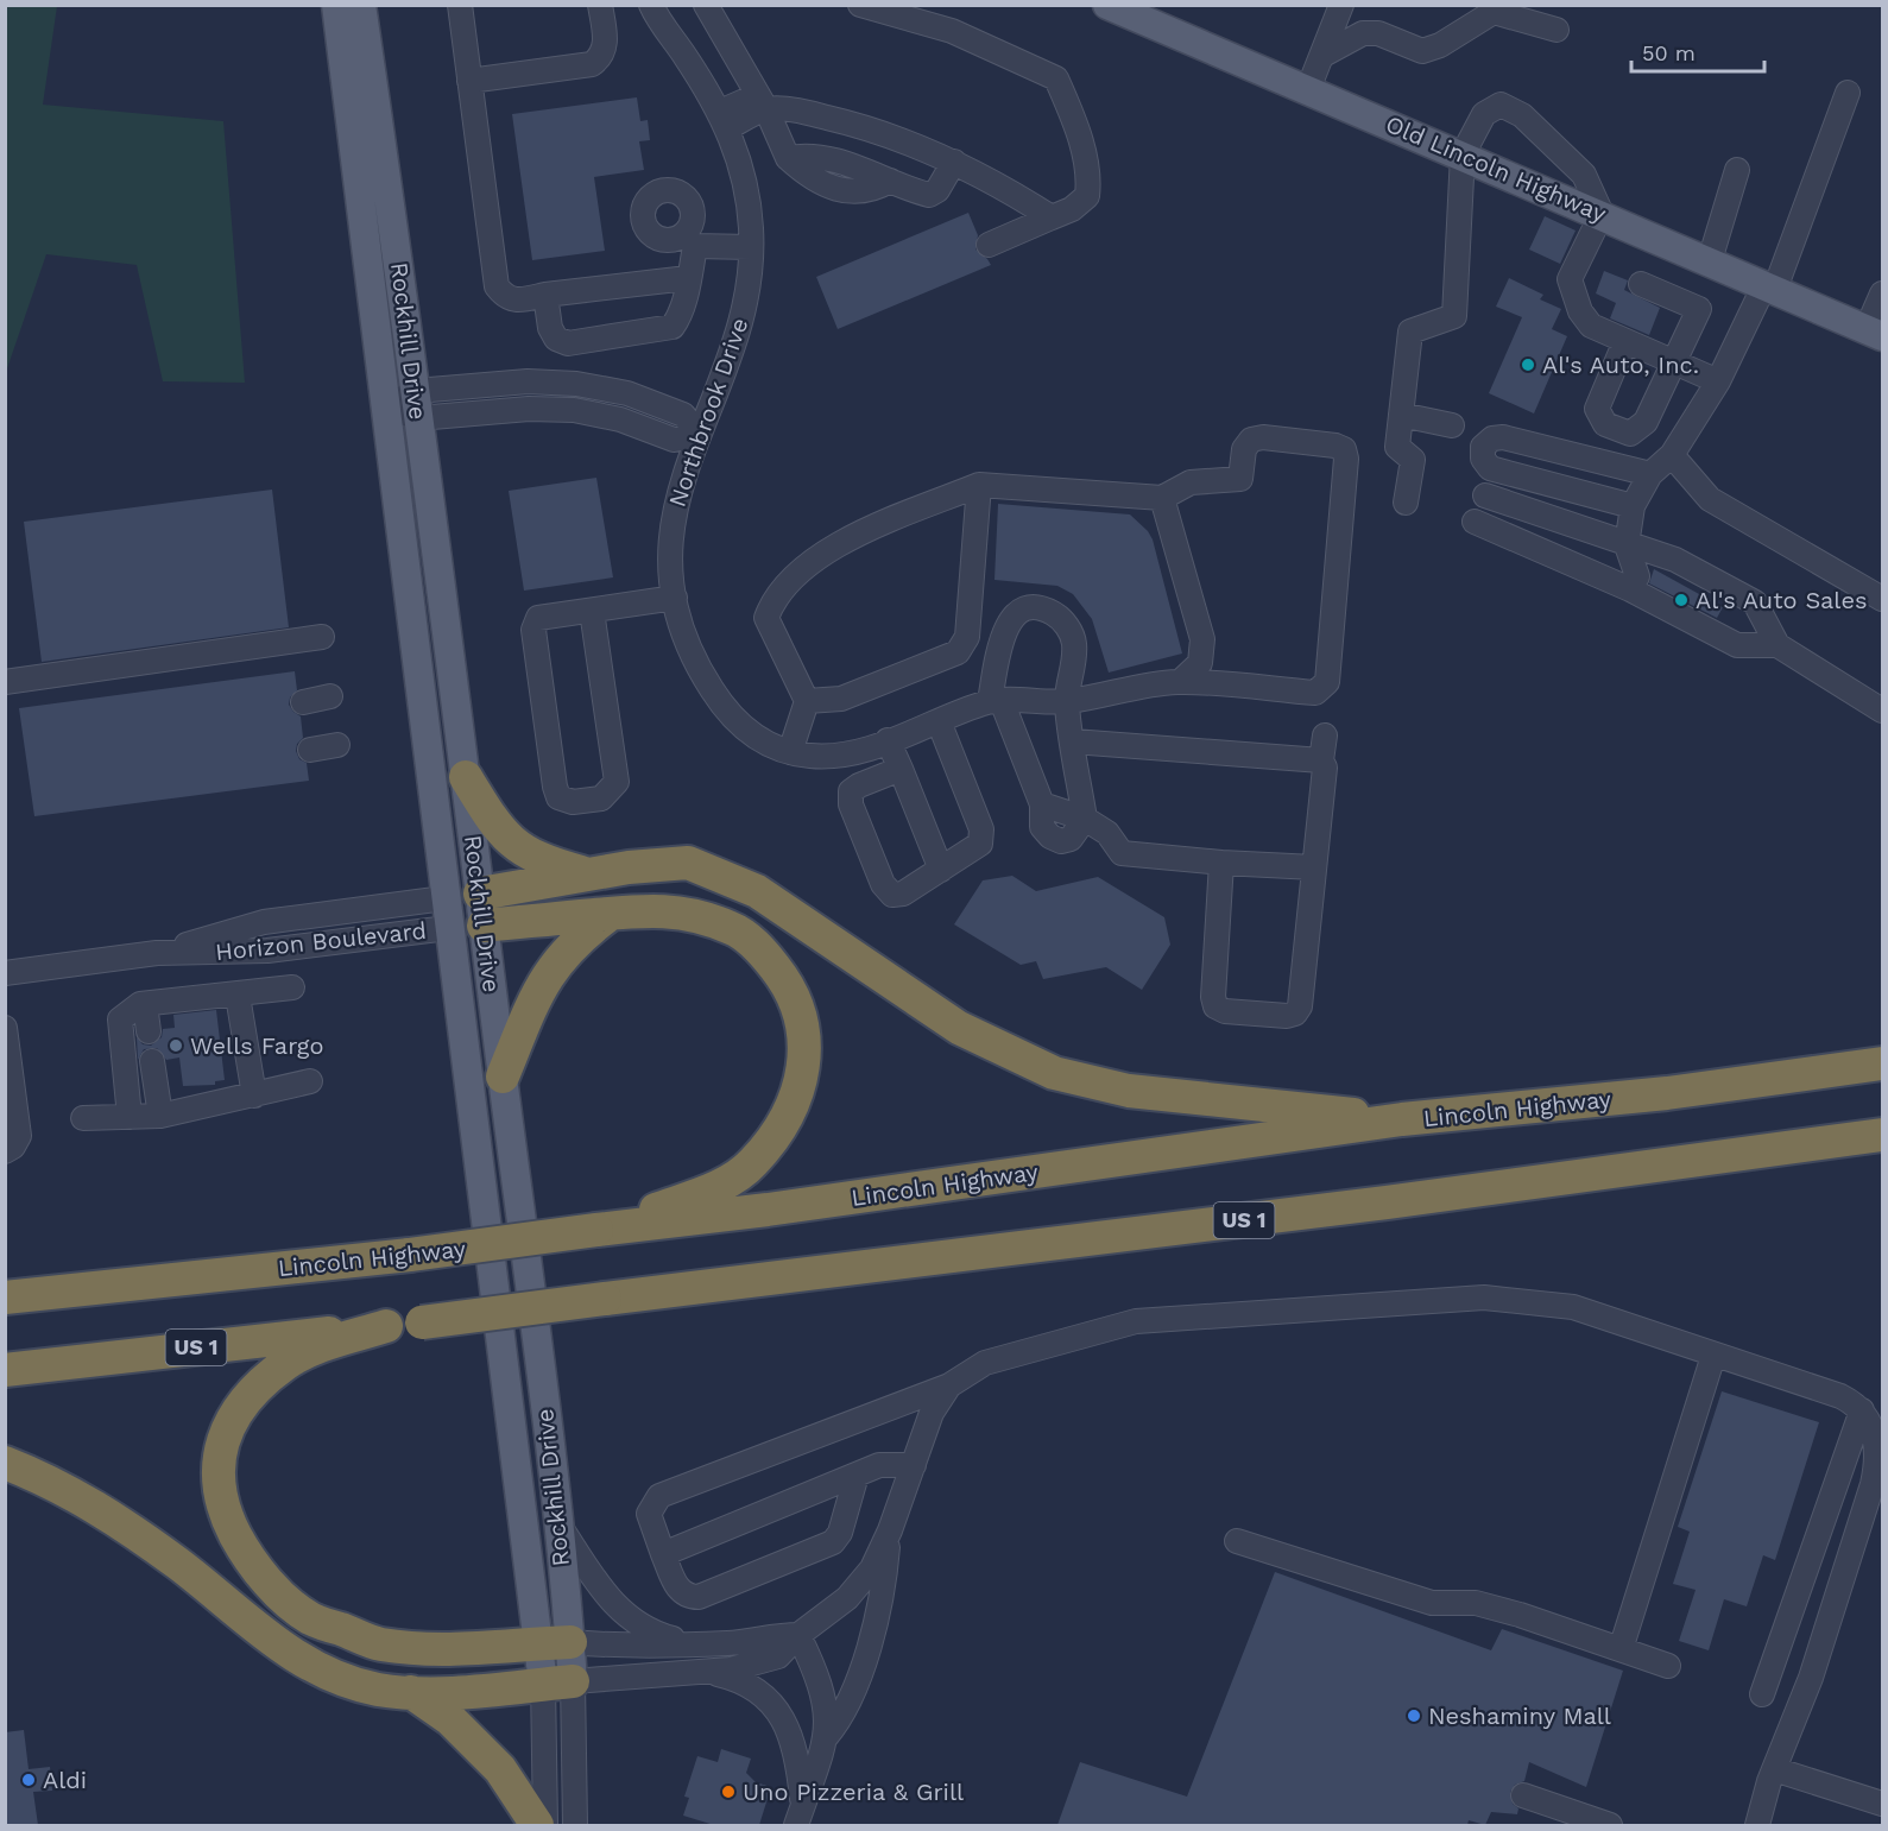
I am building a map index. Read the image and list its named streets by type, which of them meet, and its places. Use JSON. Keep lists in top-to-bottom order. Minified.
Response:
{"streets":{"highway":["Lincoln Highway","US 1"],"main road":["Old Lincoln Highway","Rockhill Drive","Horizon Boulevard"],"street":["Northbrook Drive"]},"crossings":[["Rockhill Drive","Horizon Boulevard"]],"places":["Al's Auto, Inc.","Al's Auto Sales","Wells Fargo","Neshaminy Mall","Aldi","Uno Pizzeria & Grill"],"scale_bar":"50 m"}
